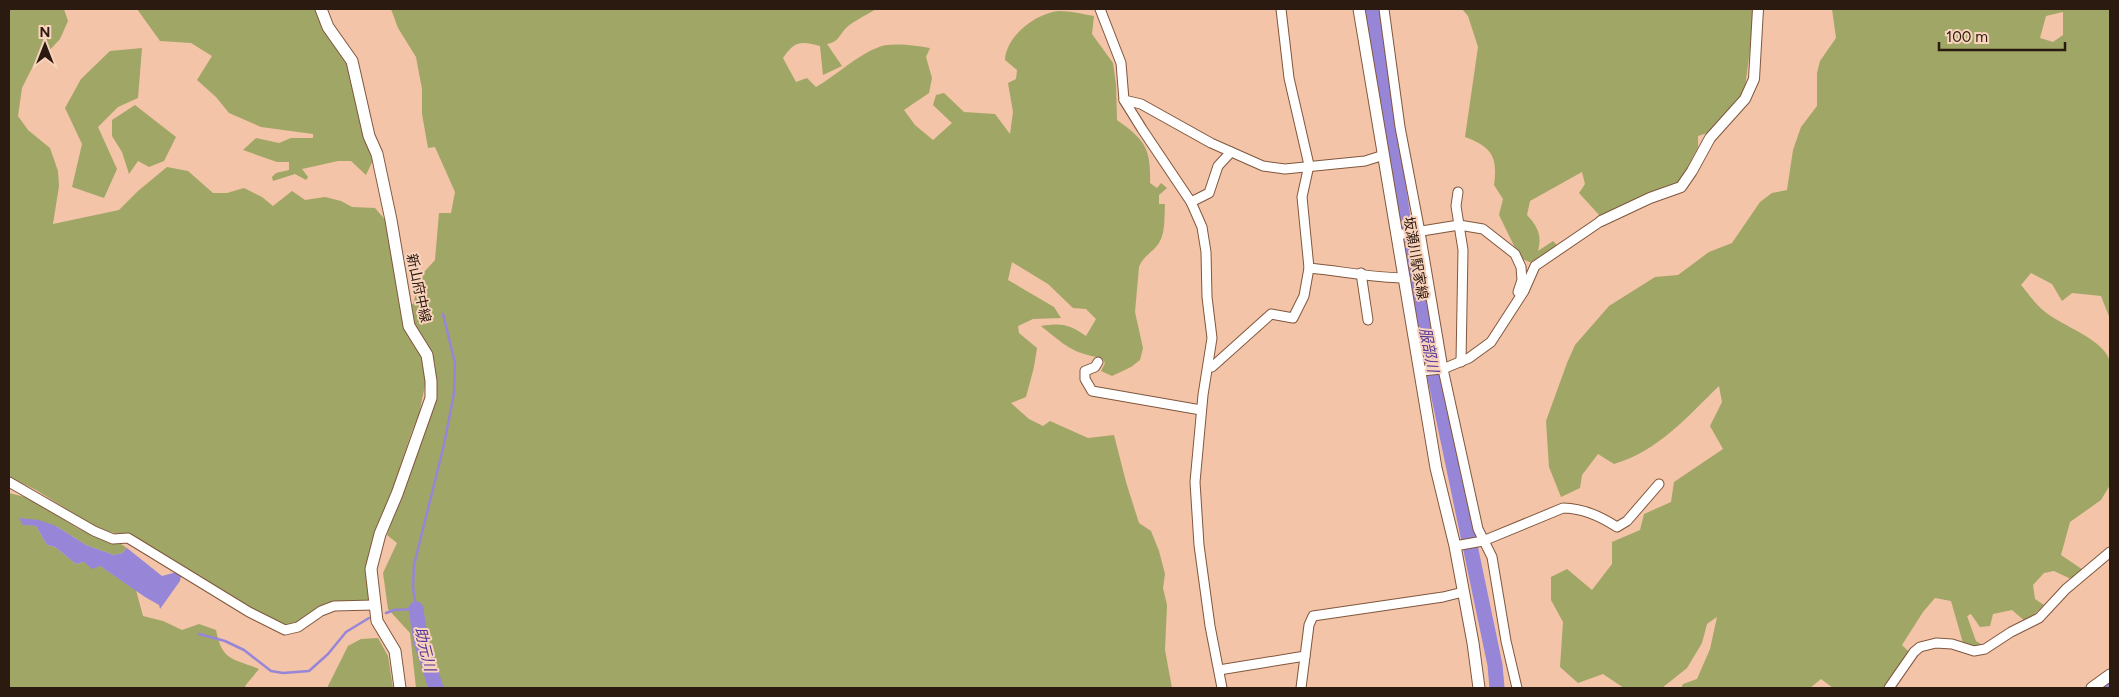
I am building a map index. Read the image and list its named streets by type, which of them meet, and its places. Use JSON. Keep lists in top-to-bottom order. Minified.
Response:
{"streets":{"main road":["坂瀬川駅家線","新山府中線"]},"water":["服部川","助元川"],"scale_bar":"100 m","north":"top"}
